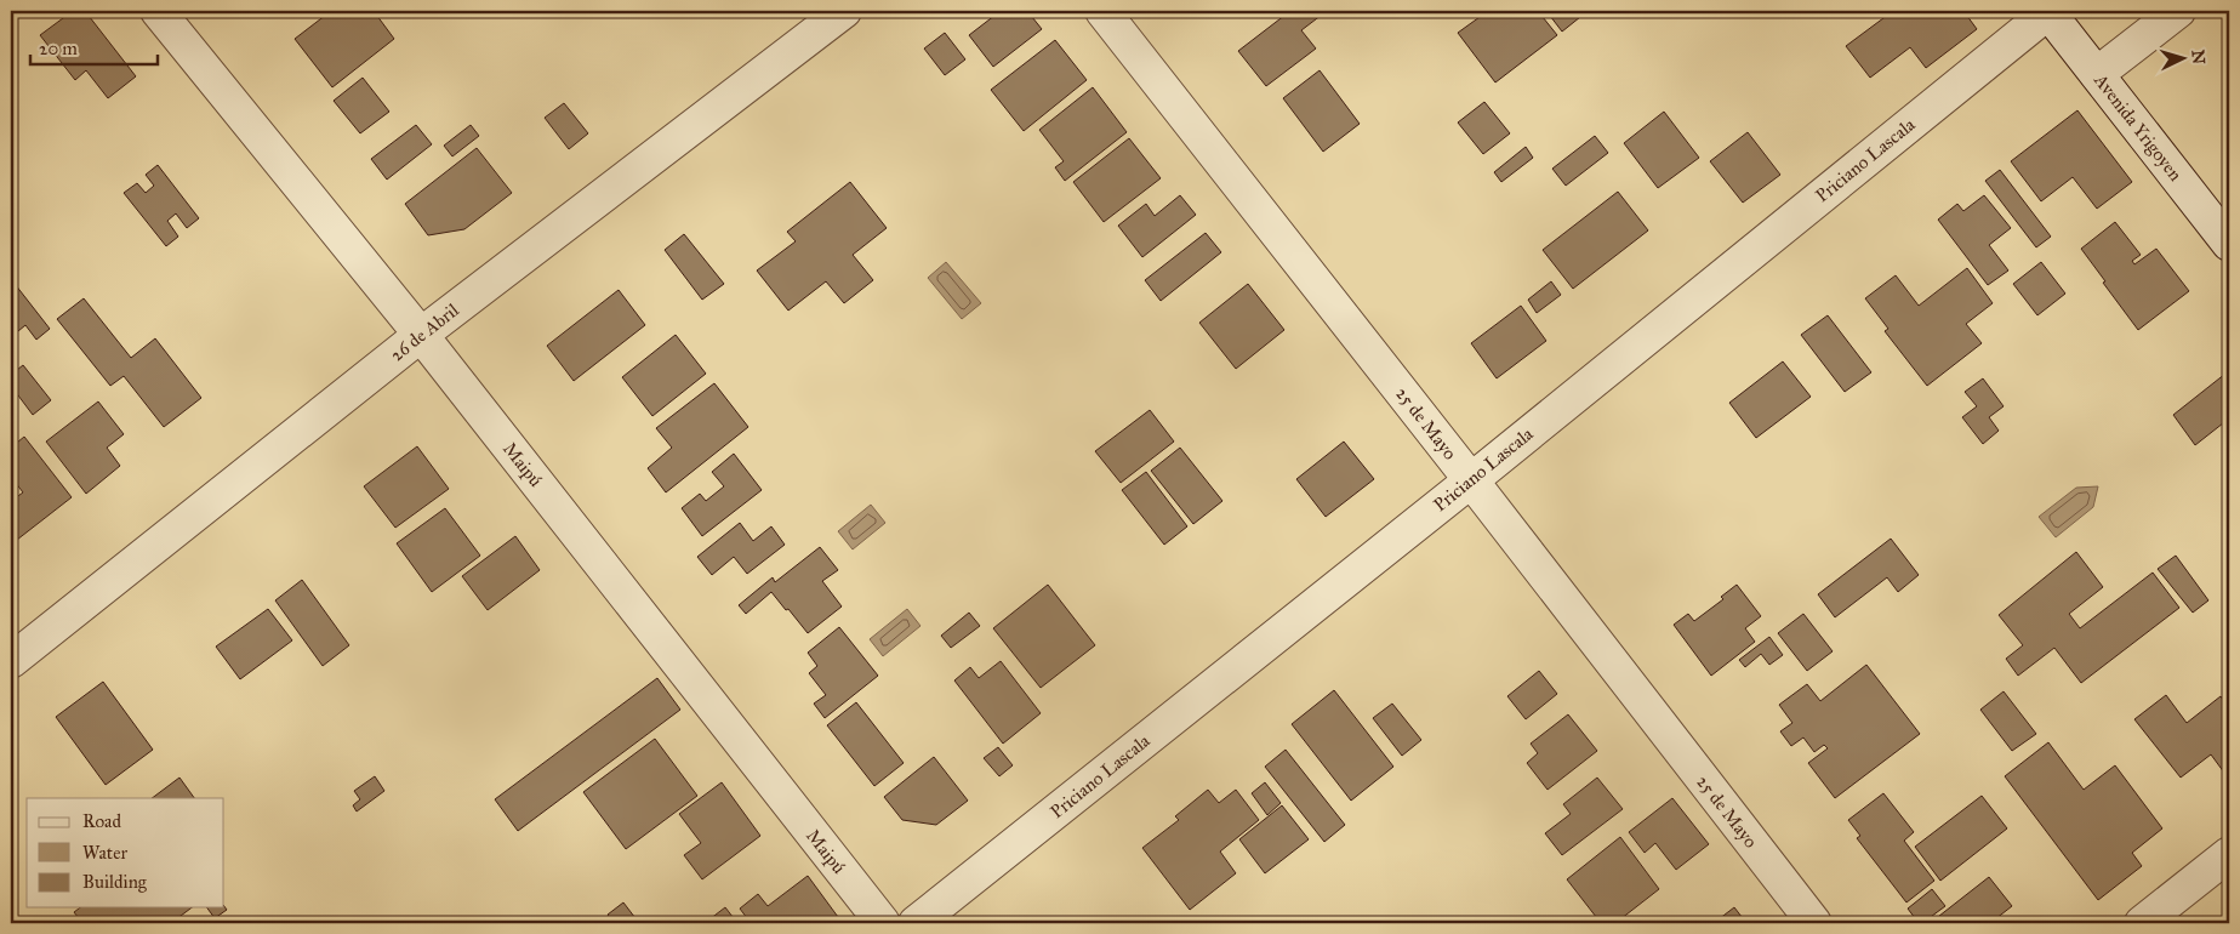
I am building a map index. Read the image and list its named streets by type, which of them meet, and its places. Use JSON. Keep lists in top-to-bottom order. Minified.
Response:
{"streets":{"street":["Avenida Yrigoyen","Priciano Lascala","26 de Abril","25 de Mayo","Maipú"]},"crossings":[["Avenida Yrigoyen","Priciano Lascala"],["Priciano Lascala","25 de Mayo"],["26 de Abril","Maipú"]],"legend":["Road","Water","Building"],"scale_bar":"20 m","north":"right"}
